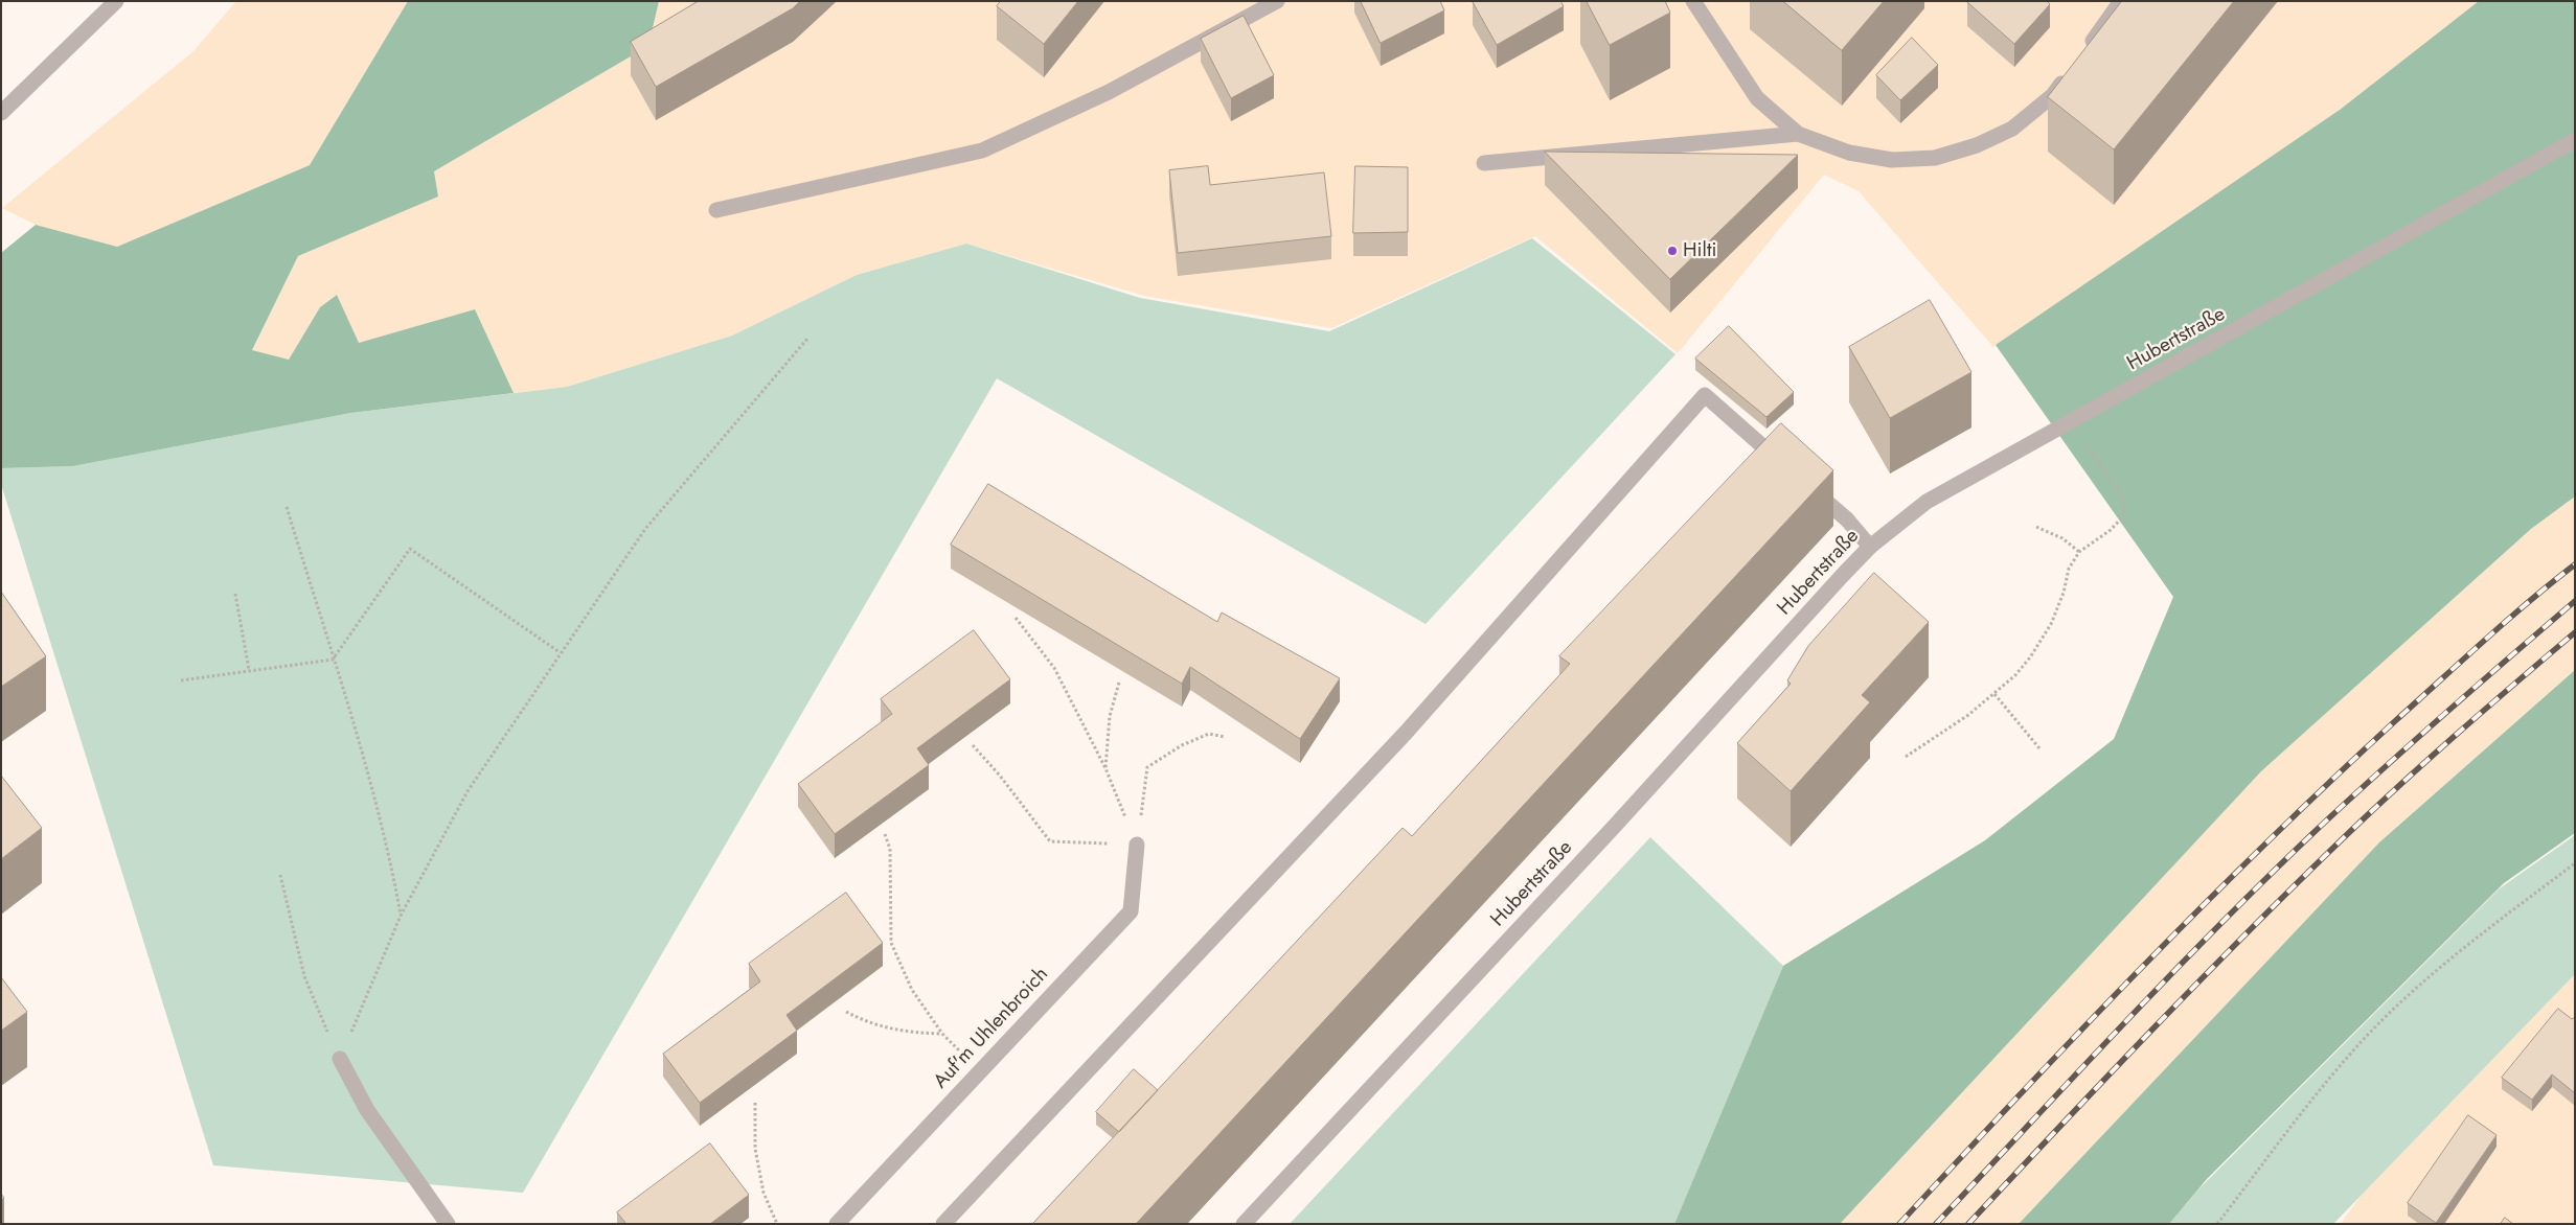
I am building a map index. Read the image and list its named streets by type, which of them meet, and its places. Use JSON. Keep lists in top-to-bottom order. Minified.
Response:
{"streets":{"street":["Hubertstraße","Auf'm Uhlenbroich"]},"places":["Hilti"]}
